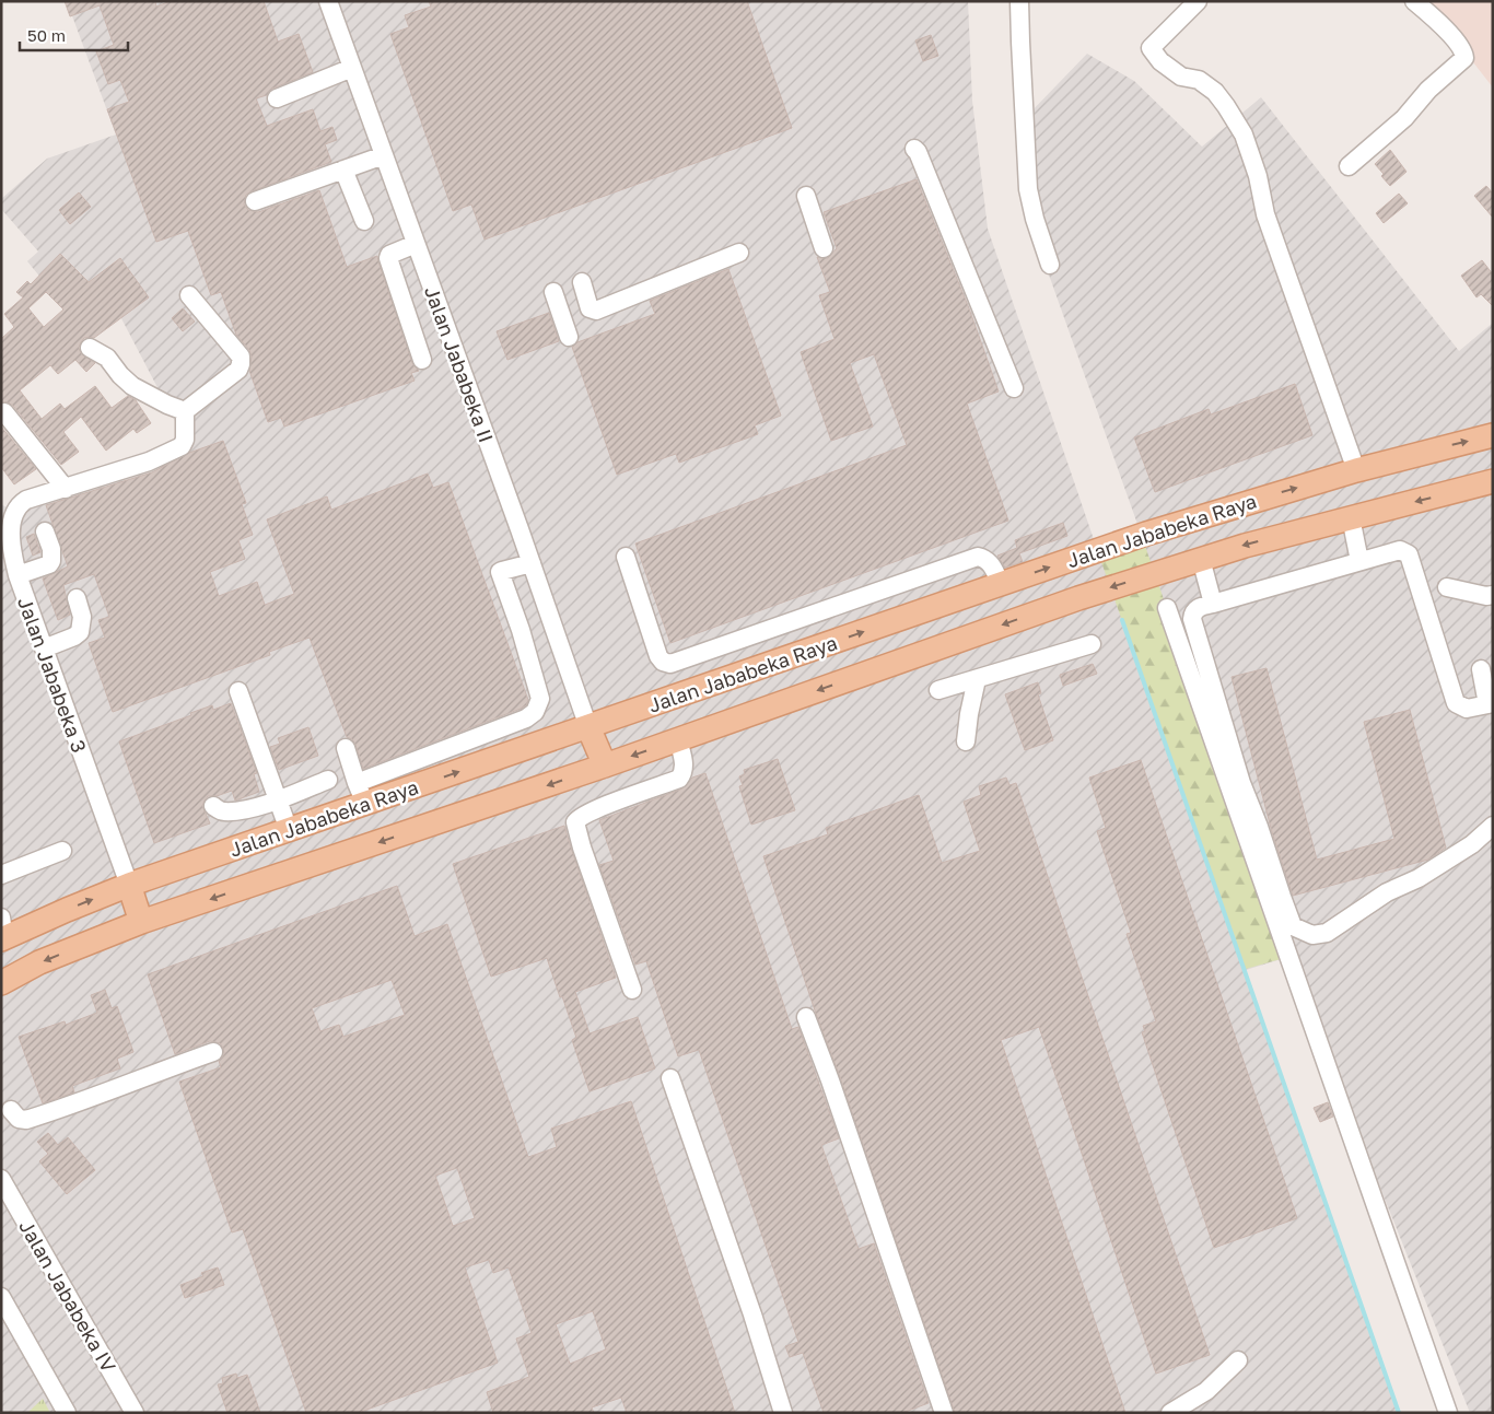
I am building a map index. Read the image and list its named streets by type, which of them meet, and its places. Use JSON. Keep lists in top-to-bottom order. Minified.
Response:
{"streets":{"main road":["Jalan Jababeka Raya"],"street":["Jalan Jababeka II","Jalan Jababeka 3","Jalan Jababeka IV"]},"crossings":[["Jalan Jababeka II","Jalan Jababeka Raya"],["Jalan Jababeka Raya","Jalan Jababeka 3"]],"scale_bar":"50 m"}
